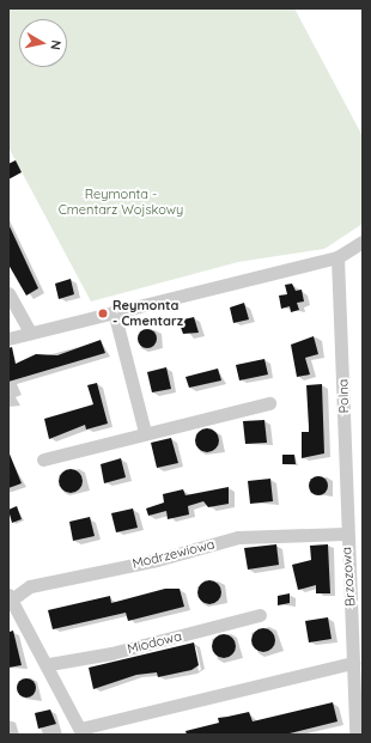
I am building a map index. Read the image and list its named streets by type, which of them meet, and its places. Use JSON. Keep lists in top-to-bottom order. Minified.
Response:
{"streets":{"street":["Polna","Modrzewiowa","Brzozowa","Miodowa"]},"crossings":[["Polna","Modrzewiowa"],["Polna","Brzozowa"],["Modrzewiowa","Brzozowa"]],"parks":["Reymonta - Cmentarz Wojskowy"],"places":["Reymonta - Cmentarz"],"north":"right"}
